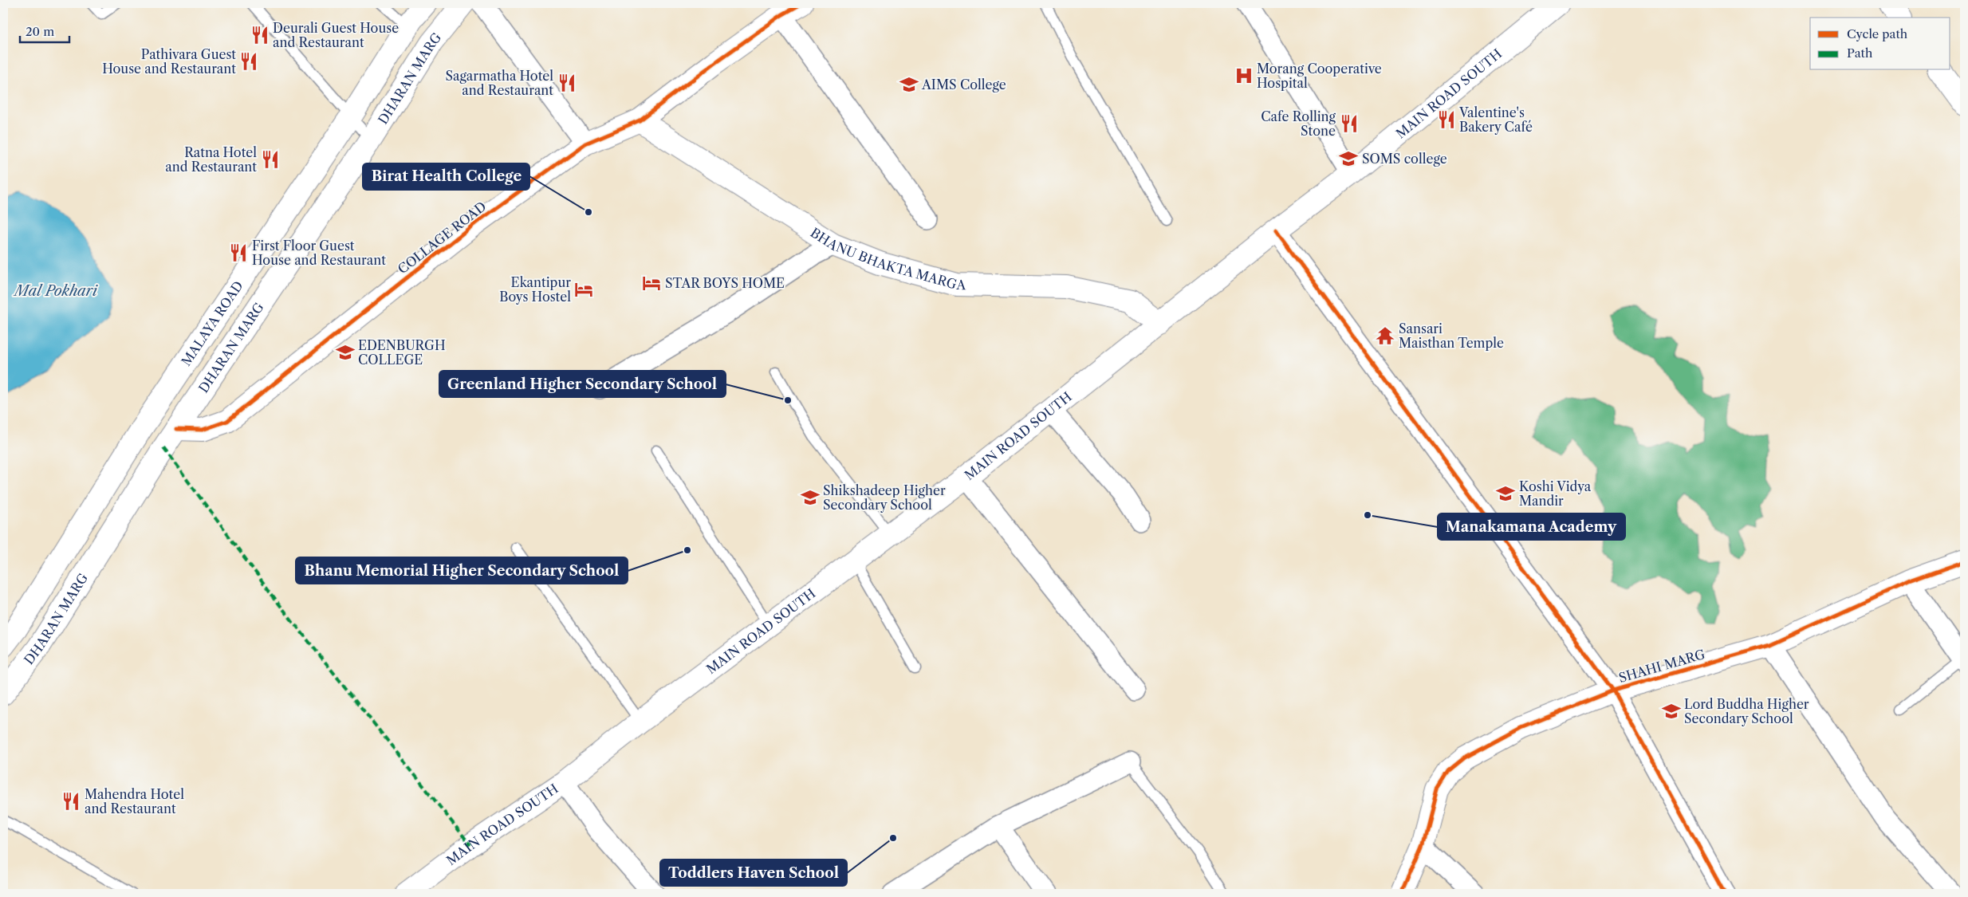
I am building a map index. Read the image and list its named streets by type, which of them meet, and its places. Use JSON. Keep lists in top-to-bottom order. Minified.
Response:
{"streets":{"main road":["DHARAN MARG","MAIN ROAD SOUTH","COLLAGE ROAD","BHANU BHAKTA MARGA","MALAYA ROAD","SHAHI MARG"]},"crossings":[["DHARAN MARG","COLLAGE ROAD"],["MAIN ROAD SOUTH","BHANU BHAKTA MARGA"],["COLLAGE ROAD","BHANU BHAKTA MARGA"]],"water":["Mal Pokhari"],"places":{"restaurant":["Deurali Guest House and Restaurant","Pathivara Guest House and Restaurant","Sagarmatha Hotel and Restaurant","Valentine's Bakery Café","Cafe Rolling Stone","Ratna Hotel and Restaurant","First Floor Guest House and Restaurant","Mahendra Hotel and Restaurant"],"hospital":["Morang Cooperative Hospital"],"school or university":["AIMS College","SOMS college","EDENBURGH COLLEGE","Koshi Vidya Mandir","Shikshadeep Higher Secondary School","Lord Buddha Higher Secondary School"],"other":["Birat Health College","Greenland Higher Secondary School","Manakamana Academy","Bhanu Memorial Higher Secondary School","Toddlers Haven School"],"hotel":["STAR BOYS HOME","Ekantipur Boys Hostel"],"temple":["Sansari Maisthan Temple"]},"legend":["Cycle path","Path"],"scale_bar":"20 m"}
